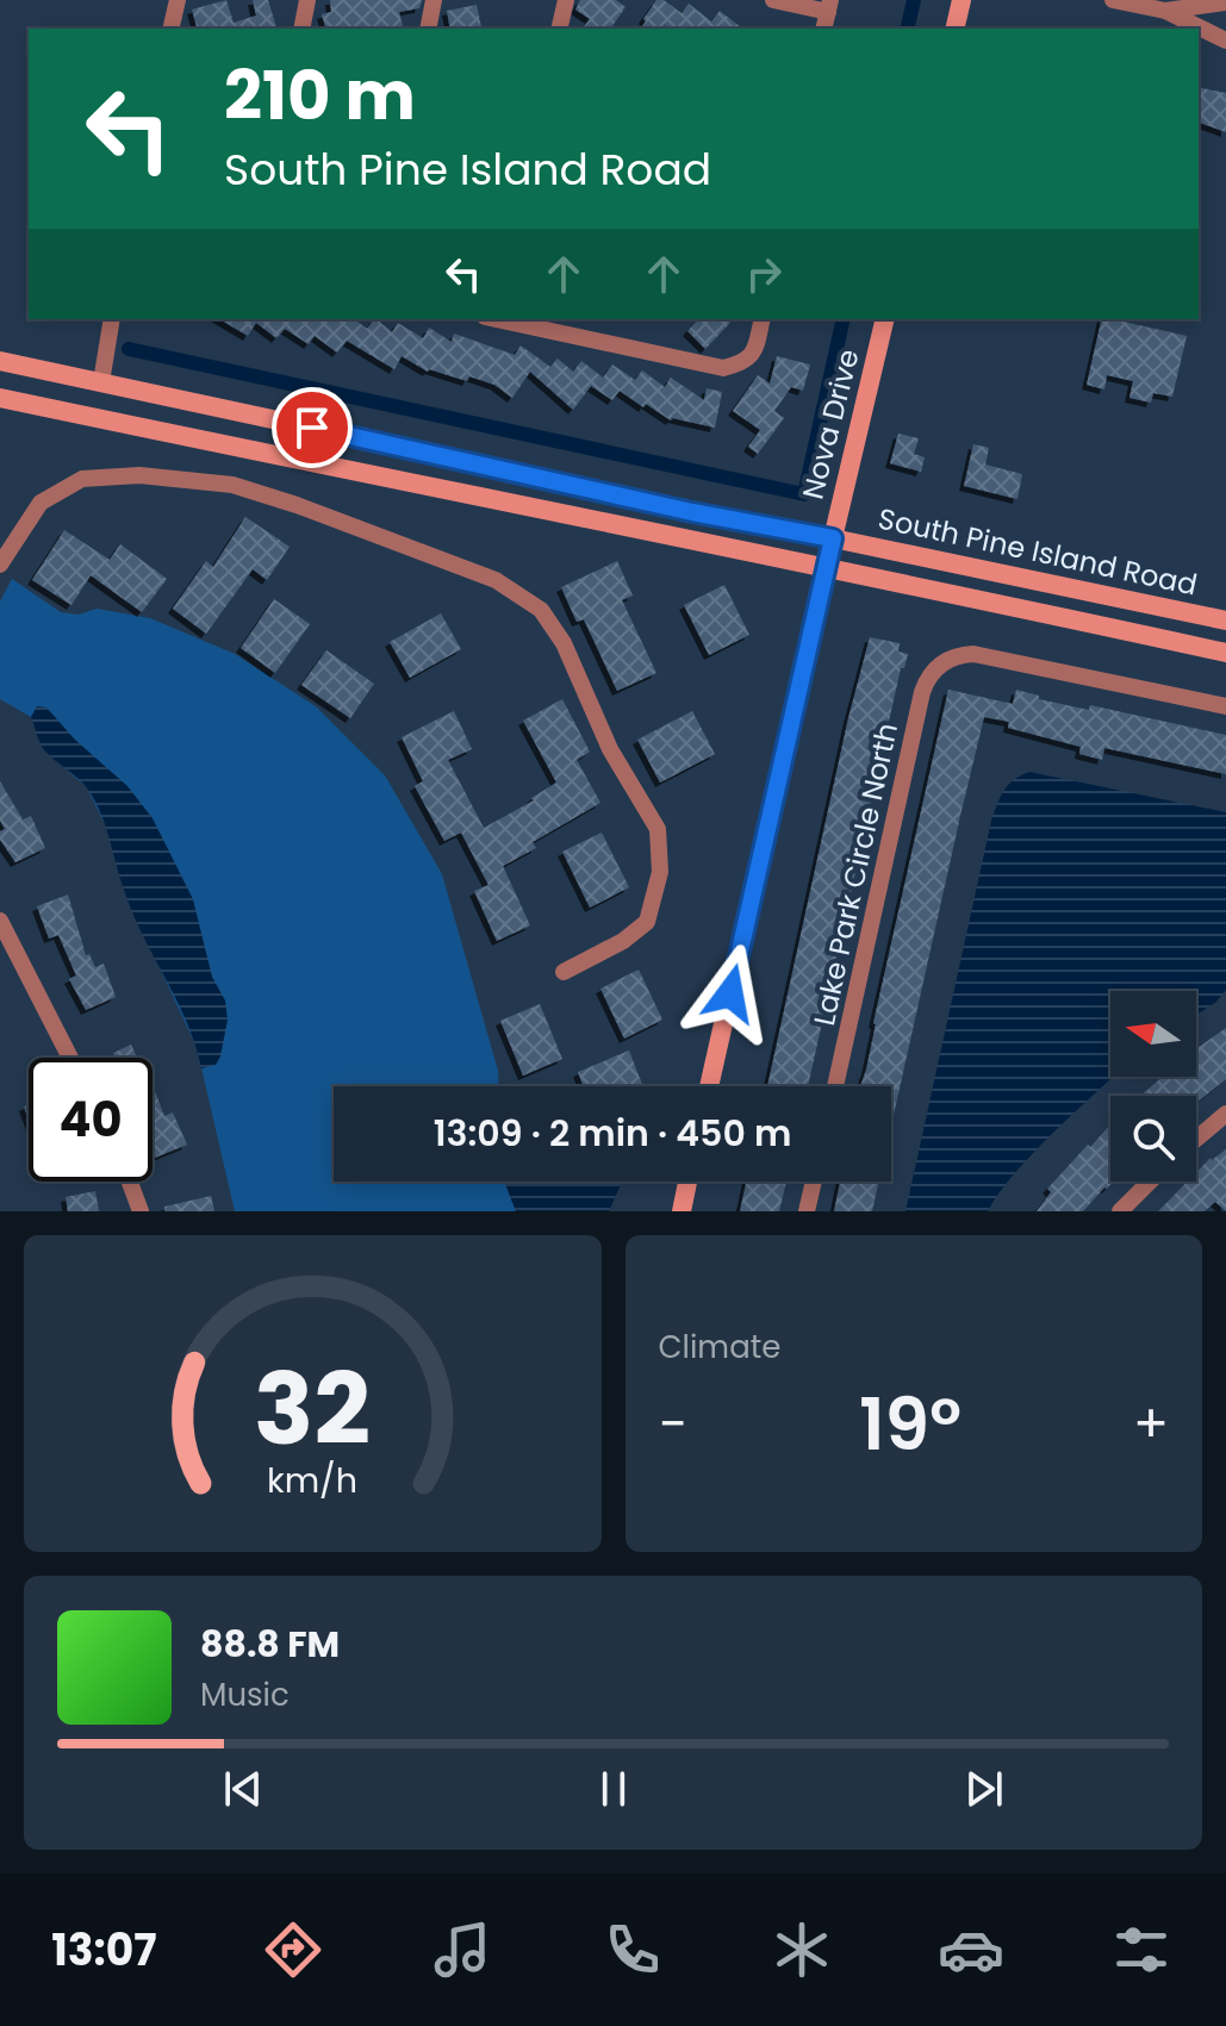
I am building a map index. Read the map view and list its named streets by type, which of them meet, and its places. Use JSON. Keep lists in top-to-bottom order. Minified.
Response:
{"streets":{"main road":["Nova Drive","South Pine Island Road"],"street":["Lake Park Circle North"]},"crossings":[["Nova Drive","South Pine Island Road"]],"north":"left","page":{"turn":["210 m","South Pine Island Road"],"limit":"40","trip":"13:09 · 2 min · 450 m","tile":"Climate","heat":["−","19°","+"],"song":["88.8 FM","Music"],"tabs":"13:07","gauge":["32","km/h"]}}
